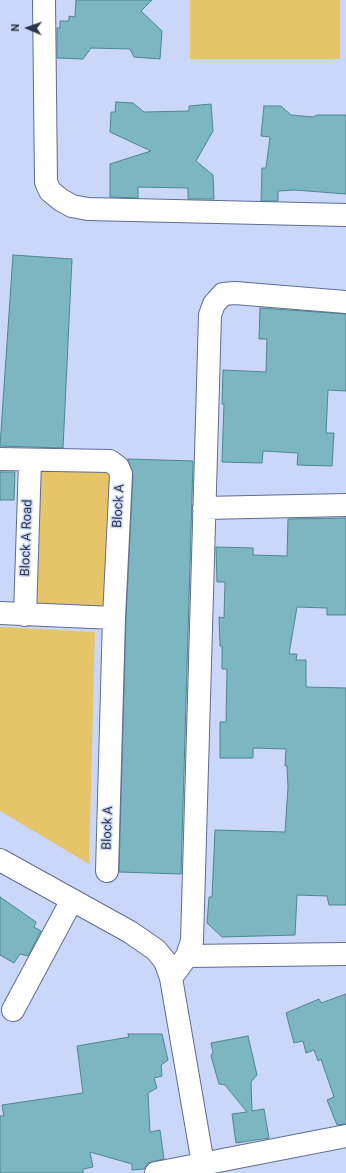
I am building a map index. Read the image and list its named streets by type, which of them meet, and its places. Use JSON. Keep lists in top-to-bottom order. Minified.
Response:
{"streets":{"street":["Block A","Block A Road"]},"crossings":[["Block A","Block A Road"]],"north":"left"}
